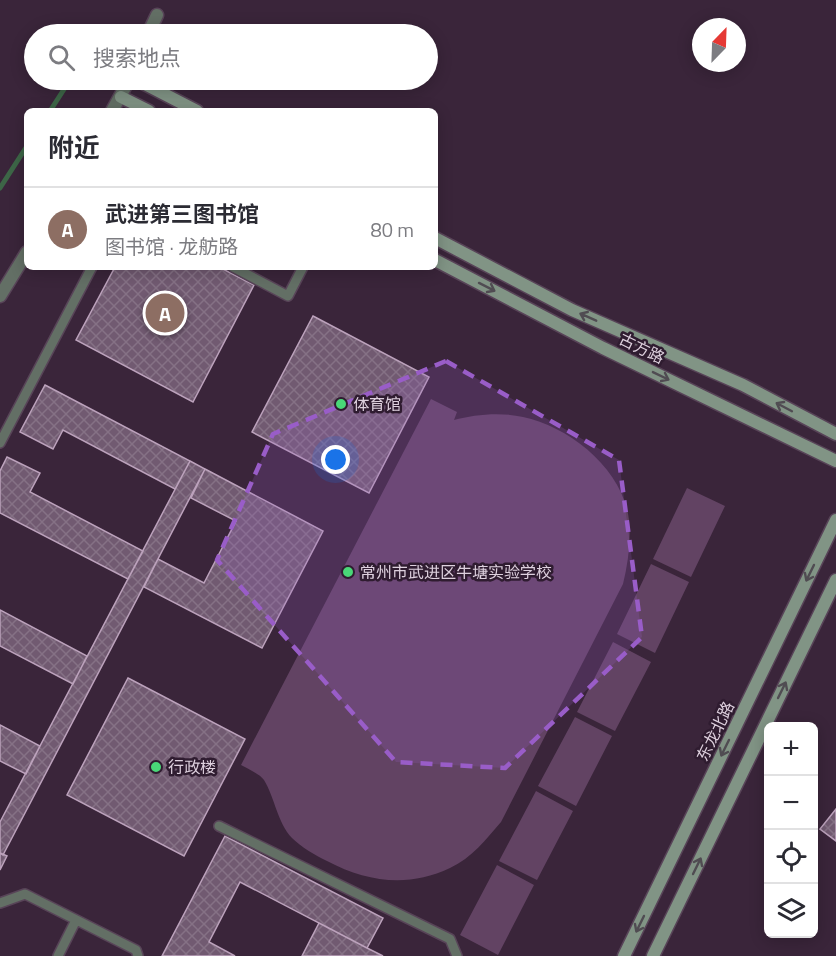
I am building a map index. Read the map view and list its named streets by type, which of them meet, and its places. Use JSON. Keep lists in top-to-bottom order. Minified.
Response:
{"streets":{"street":["古方路","东龙北路"]},"places":["体育馆","常州市武进区牛塘实验学校","行政楼"],"north":"top right","page":{"search":"搜索地点","heading":"附近","list":[{"mark":"A","name":"武进第三图书馆","note":"图书馆 · 龙舫路","value":"80 m"}],"pins":"A","map_buttons":["+","−"]}}
